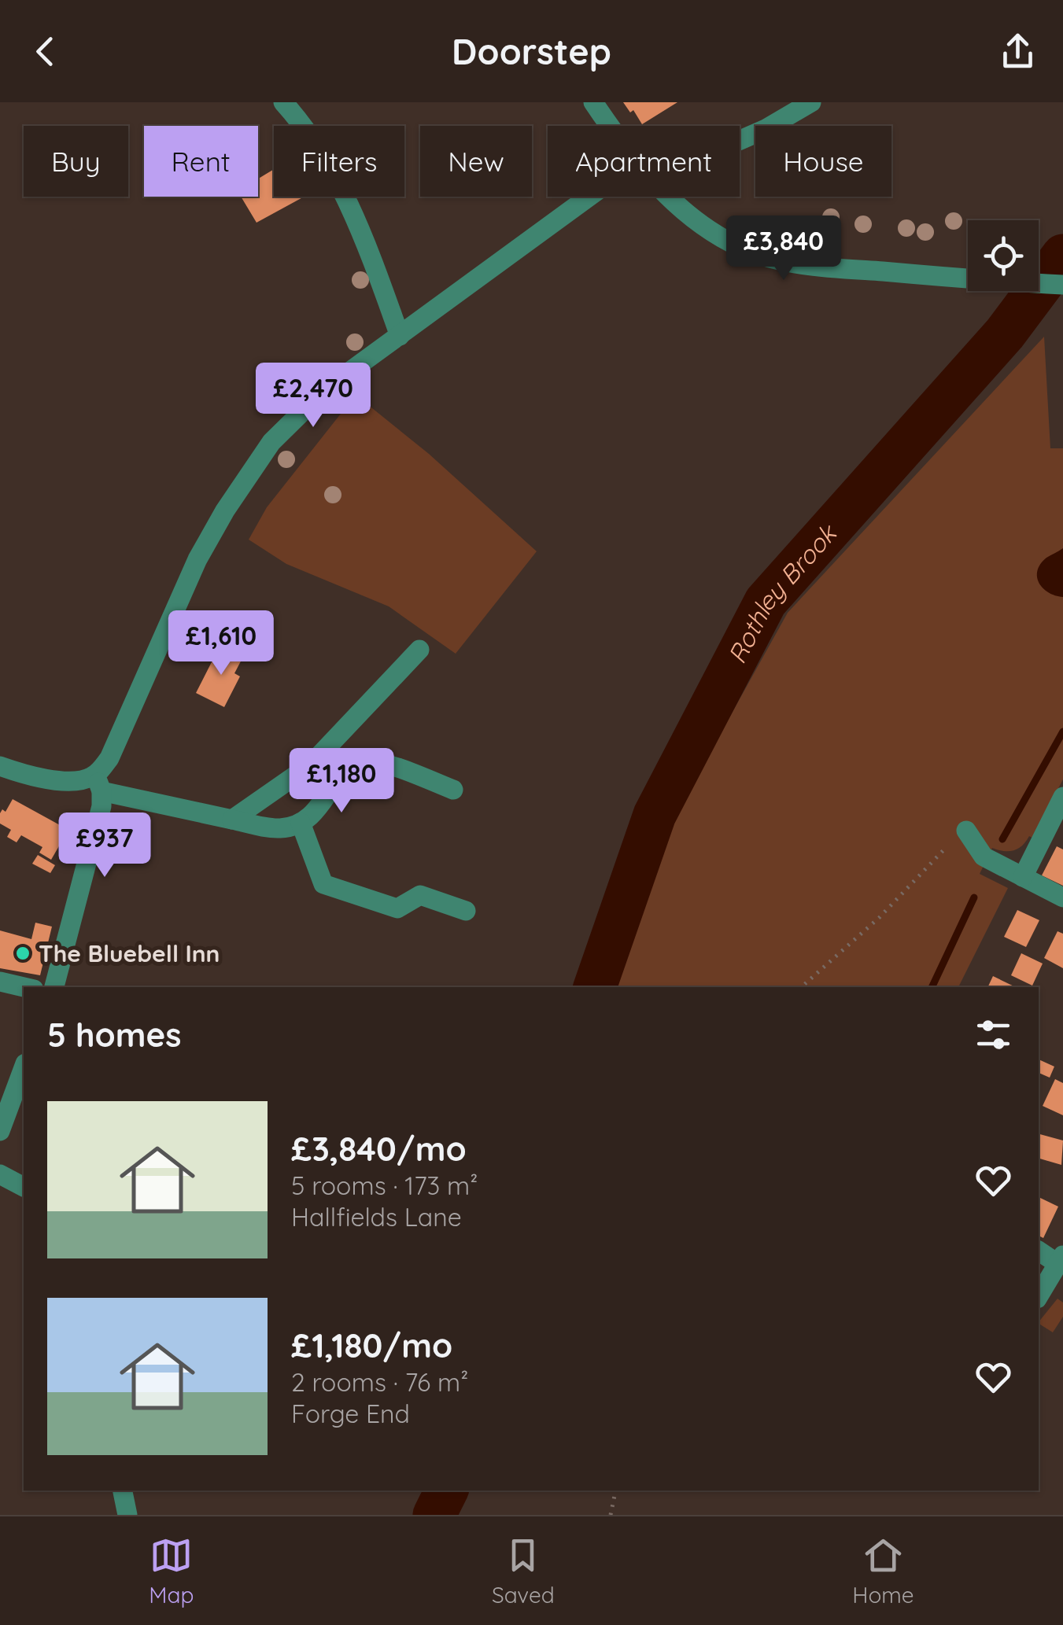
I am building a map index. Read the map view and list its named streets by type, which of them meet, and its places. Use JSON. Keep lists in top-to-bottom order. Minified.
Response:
{"water":["Rothley Brook"],"places":["The Bluebell Inn"],"page":{"header":"Doorstep","chip":["Buy","Rent","Filters","New","Apartment","House"],"price":["£3,840","£2,470","£1,610","£1,180","£937"],"heading":"5 homes","list":[{"name":"£3,840/mo","note":"5 rooms · 173 m² · Hallfields Lane"},{"name":"£1,180/mo","note":"2 rooms · 76 m² · Forge End"}],"tabs":["Map","Saved","Home"]}}
